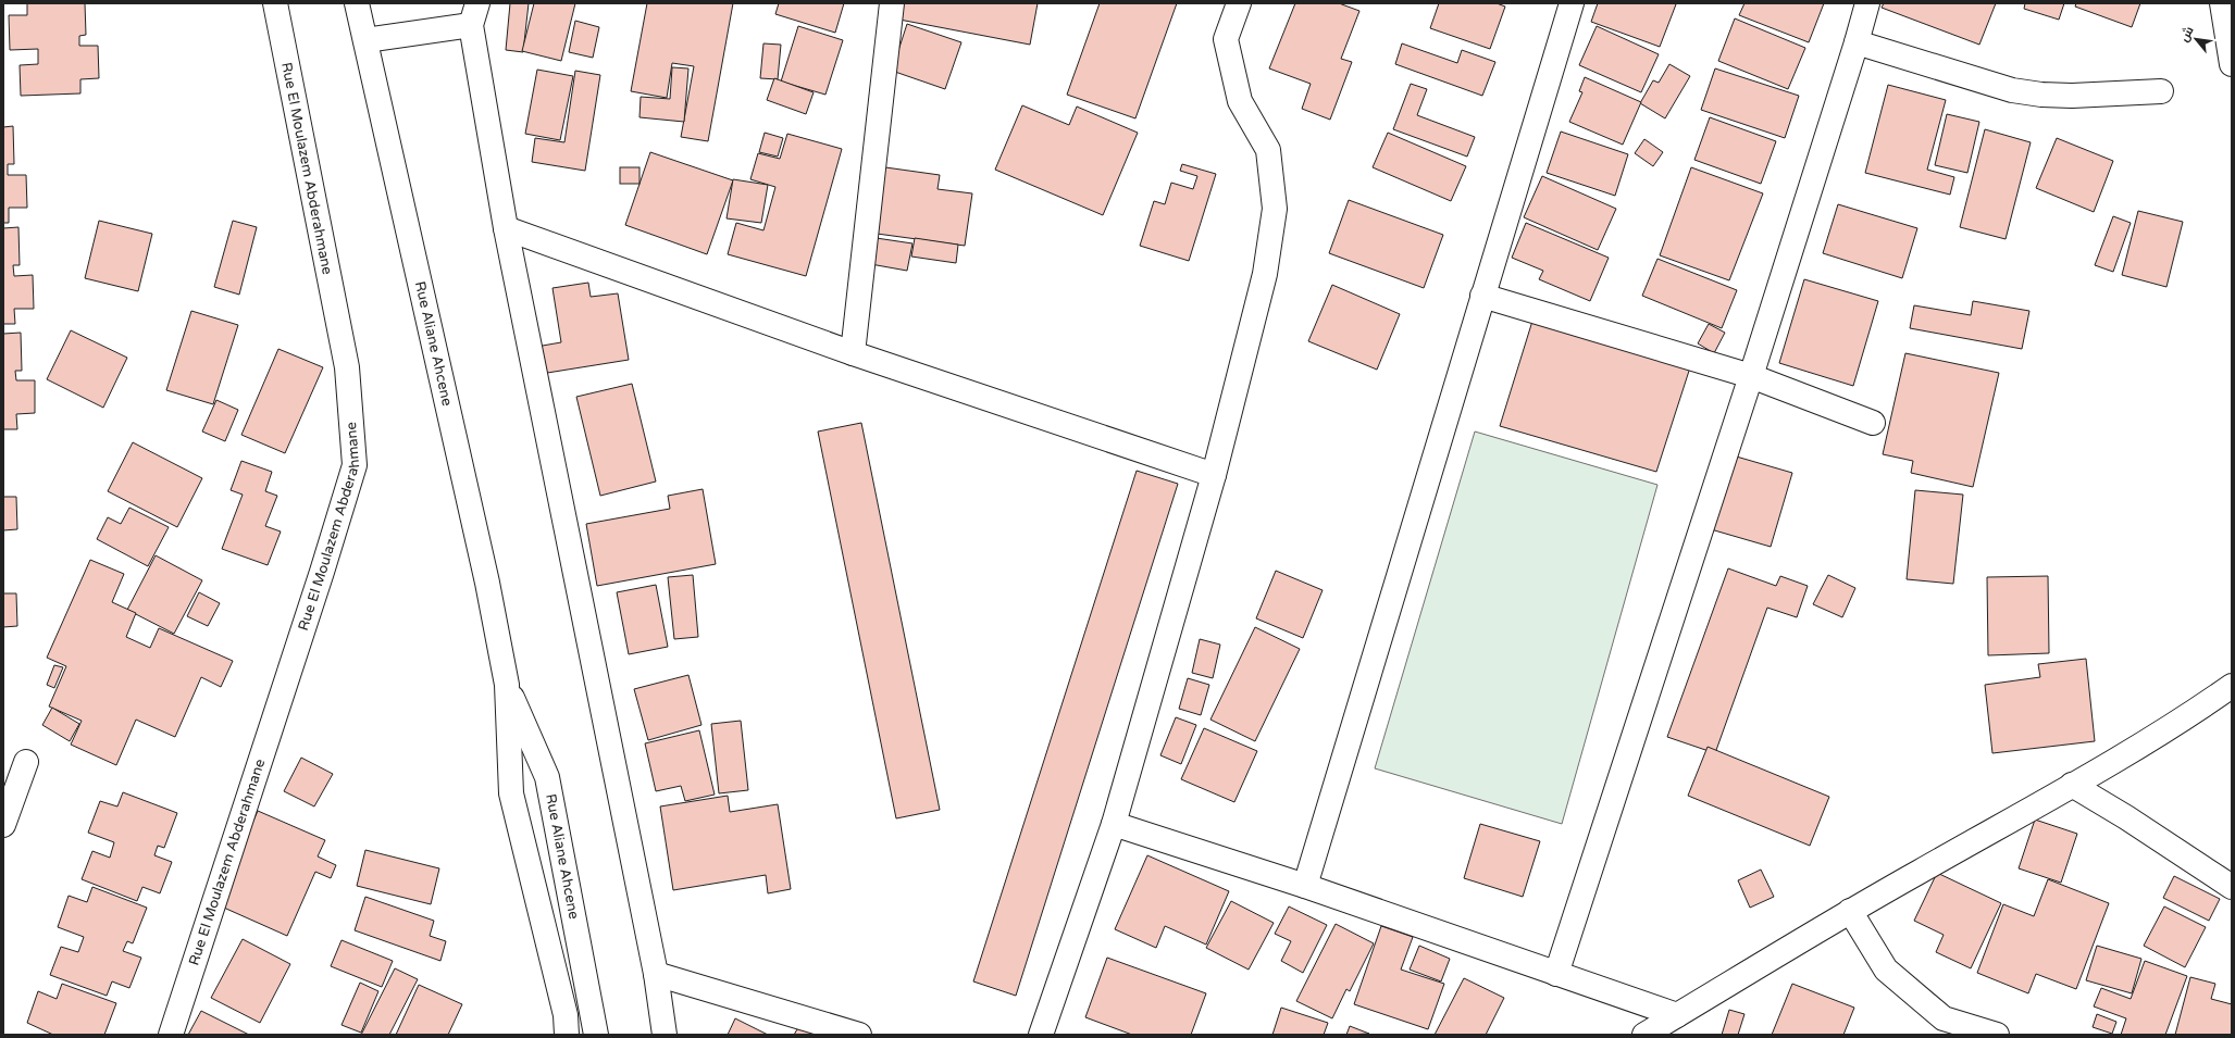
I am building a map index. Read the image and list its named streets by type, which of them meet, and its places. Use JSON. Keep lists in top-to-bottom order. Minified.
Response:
{"streets":{"street":["Rue El Moulazem Abderahmane","Rue Aliane Ahcene"]},"north":"top left"}
